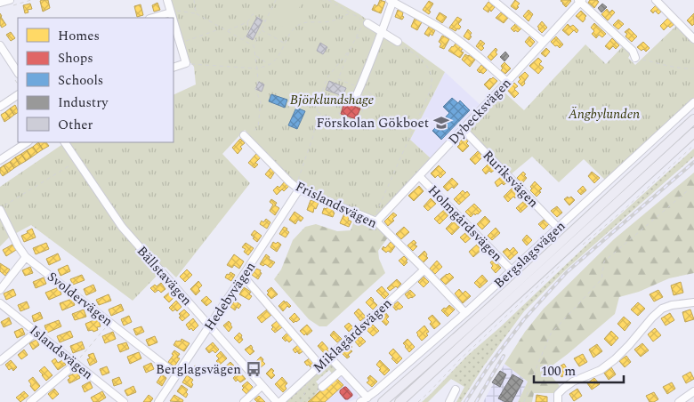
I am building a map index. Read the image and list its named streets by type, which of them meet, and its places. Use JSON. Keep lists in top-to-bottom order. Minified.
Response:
{"streets":{"main road":["Bergslagsvägen"],"street":["Dybecksvägen","Ruriksvägen","Frislandsvägen","Holmgårdsvägen","Bällstavägen","Hedebyvägen","Svoldervägen","Miklagårdsvägen","Islandsvägen"]},"crossings":[["Dybecksvägen","Ruriksvägen"],["Dybecksvägen","Frislandsvägen"],["Dybecksvägen","Holmgårdsvägen"],["Ruriksvägen","Bergslagsvägen"],["Frislandsvägen","Bergslagsvägen"],["Frislandsvägen","Hedebyvägen"],["Frislandsvägen","Miklagårdsvägen"],["Holmgårdsvägen","Bergslagsvägen"],["Bällstavägen","Hedebyvägen"],["Hedebyvägen","Svoldervägen"]],"parks":["Björklundshage","Ängbylunden"],"places":{"school or university":["Förskolan Gökboet"],"bus stop":["Berglagsvägen"]},"legend":["Homes","Shops","Schools","Industry","Other"],"scale_bar":"100 m"}
